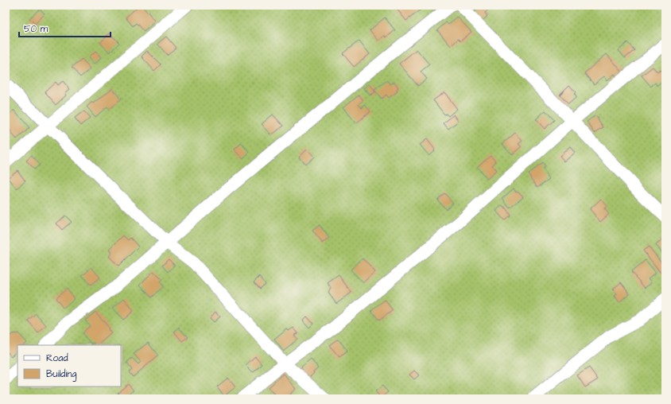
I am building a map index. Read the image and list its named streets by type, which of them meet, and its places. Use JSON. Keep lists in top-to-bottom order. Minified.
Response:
{"legend":["Road","Building"],"scale_bar":"50 m"}
